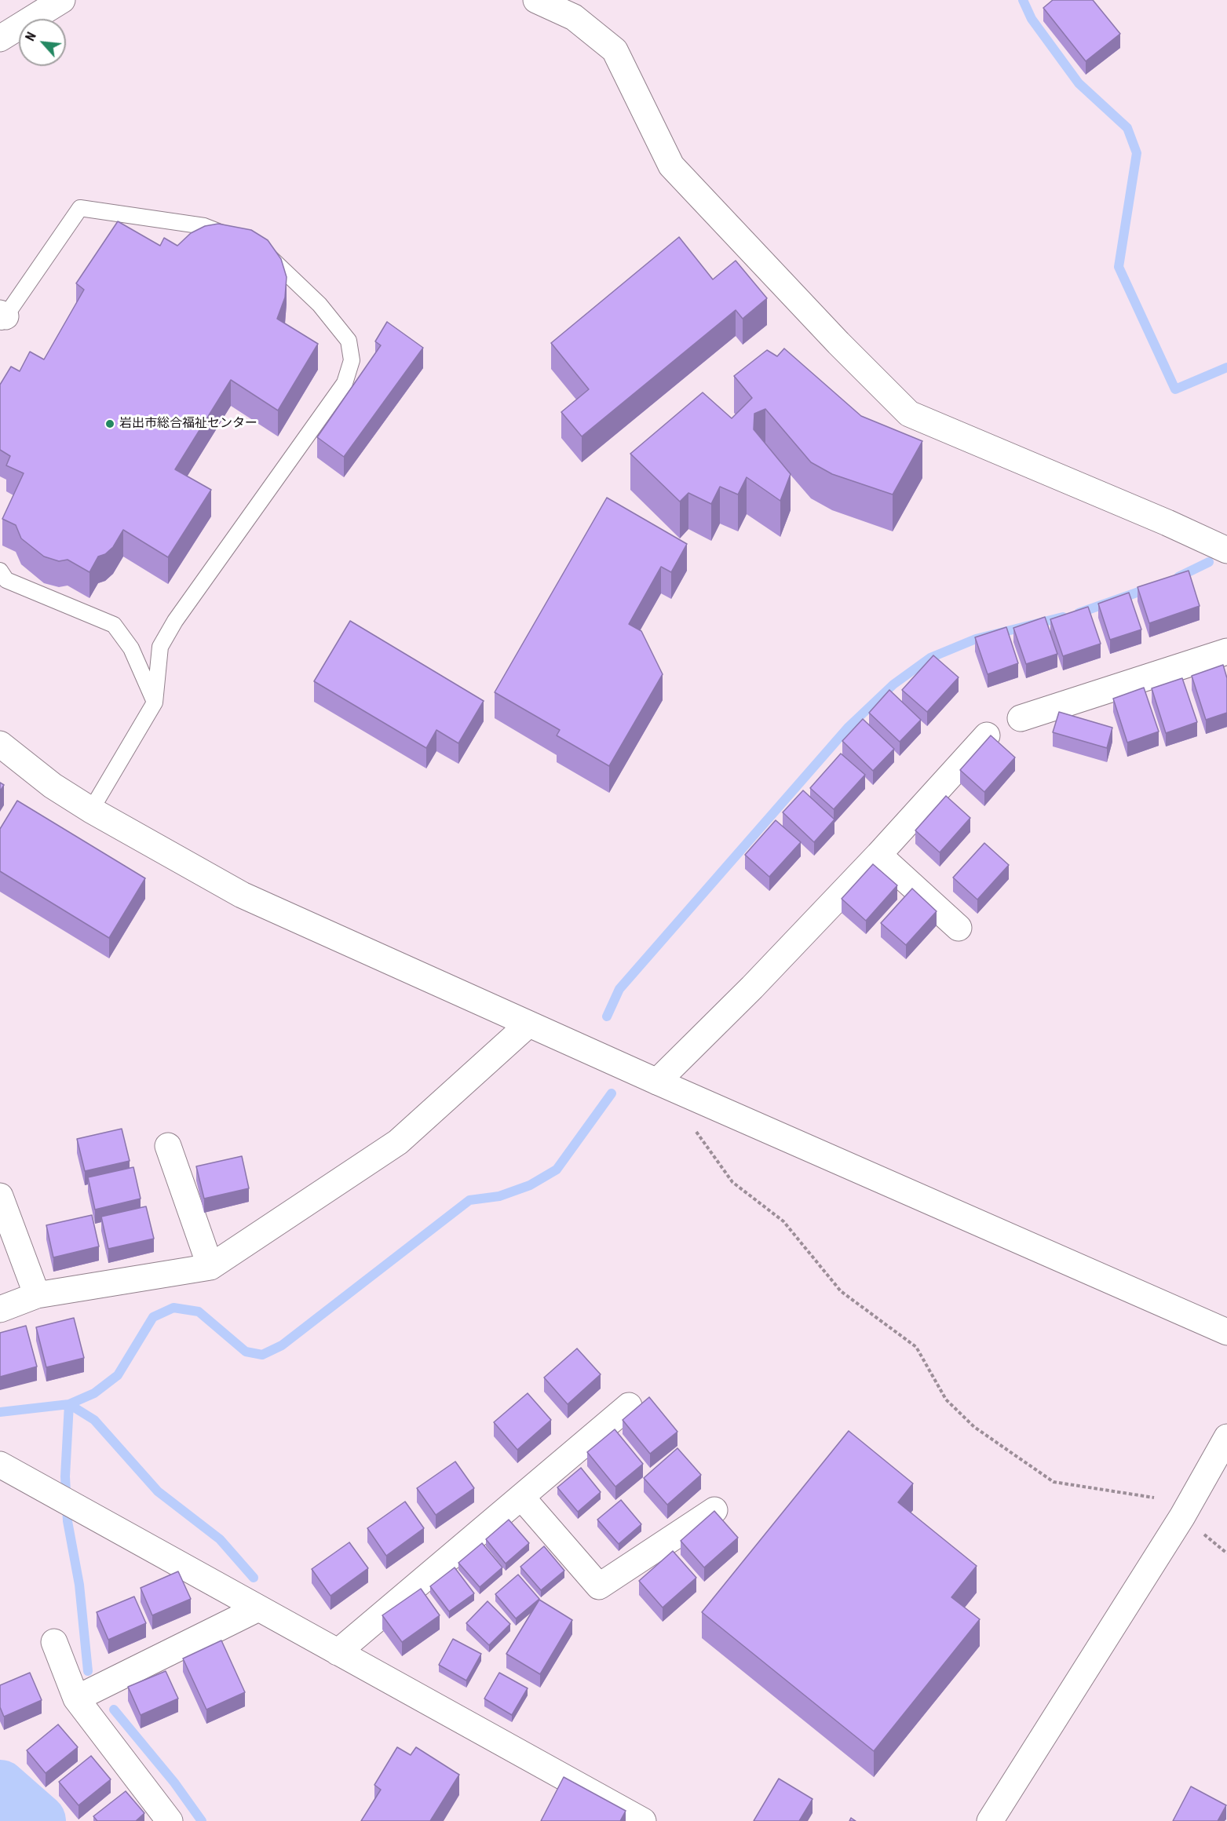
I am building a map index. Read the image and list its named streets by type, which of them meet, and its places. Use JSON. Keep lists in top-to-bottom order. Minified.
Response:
{"places":["岩出市総合福祉センター"],"north":"top left"}
